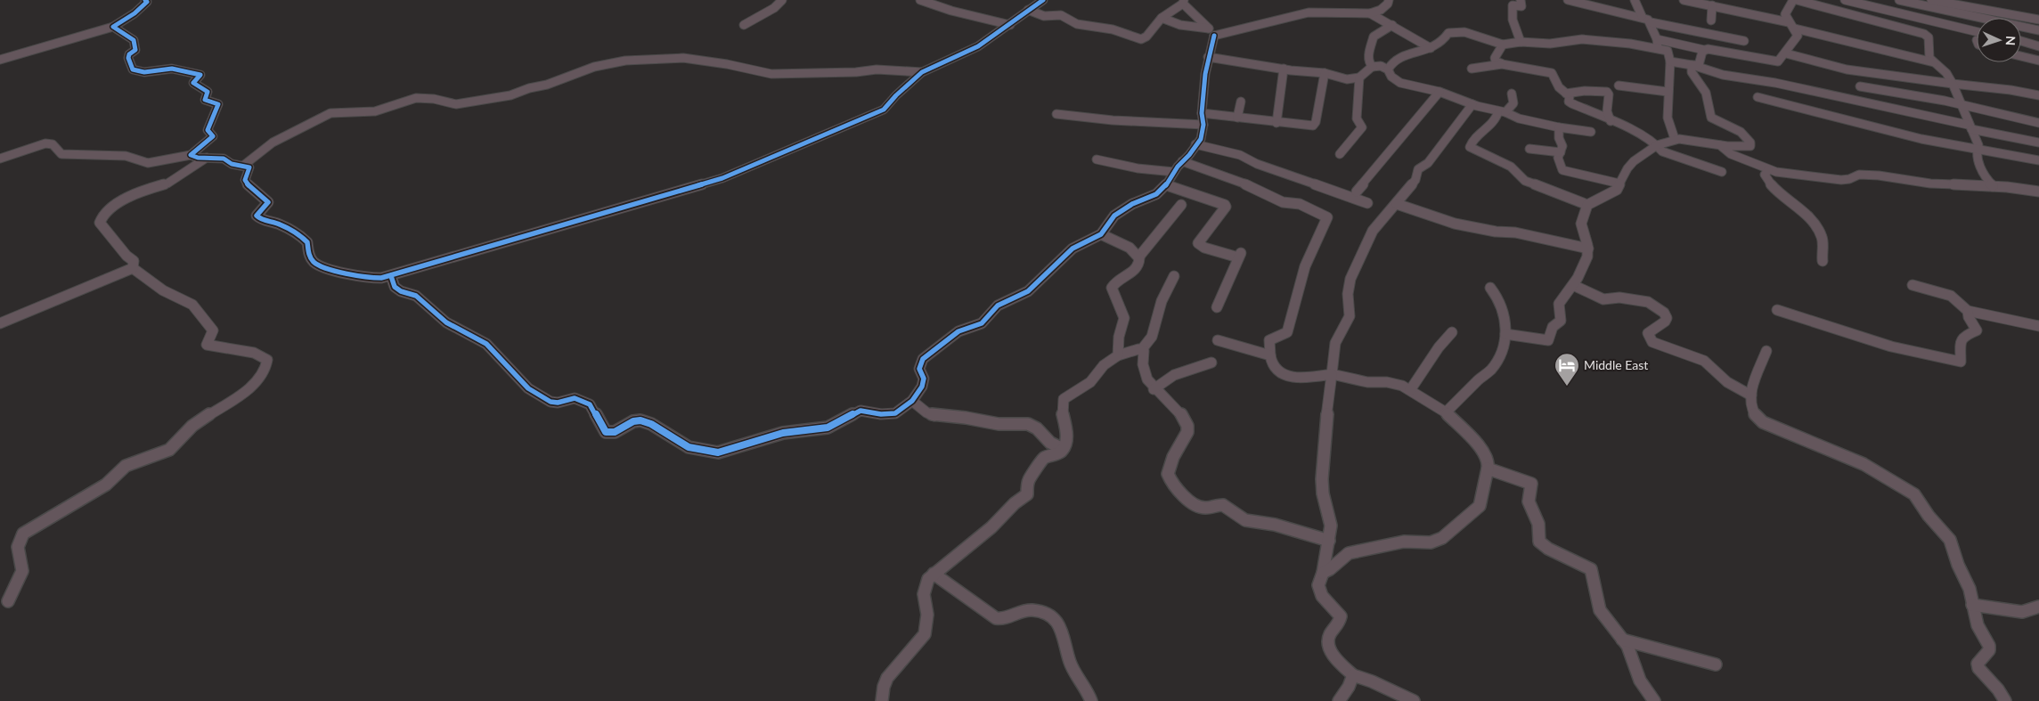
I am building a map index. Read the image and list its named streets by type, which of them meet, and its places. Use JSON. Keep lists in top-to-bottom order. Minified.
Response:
{"places":{"hotel":["Middle East"]},"north":"right"}
